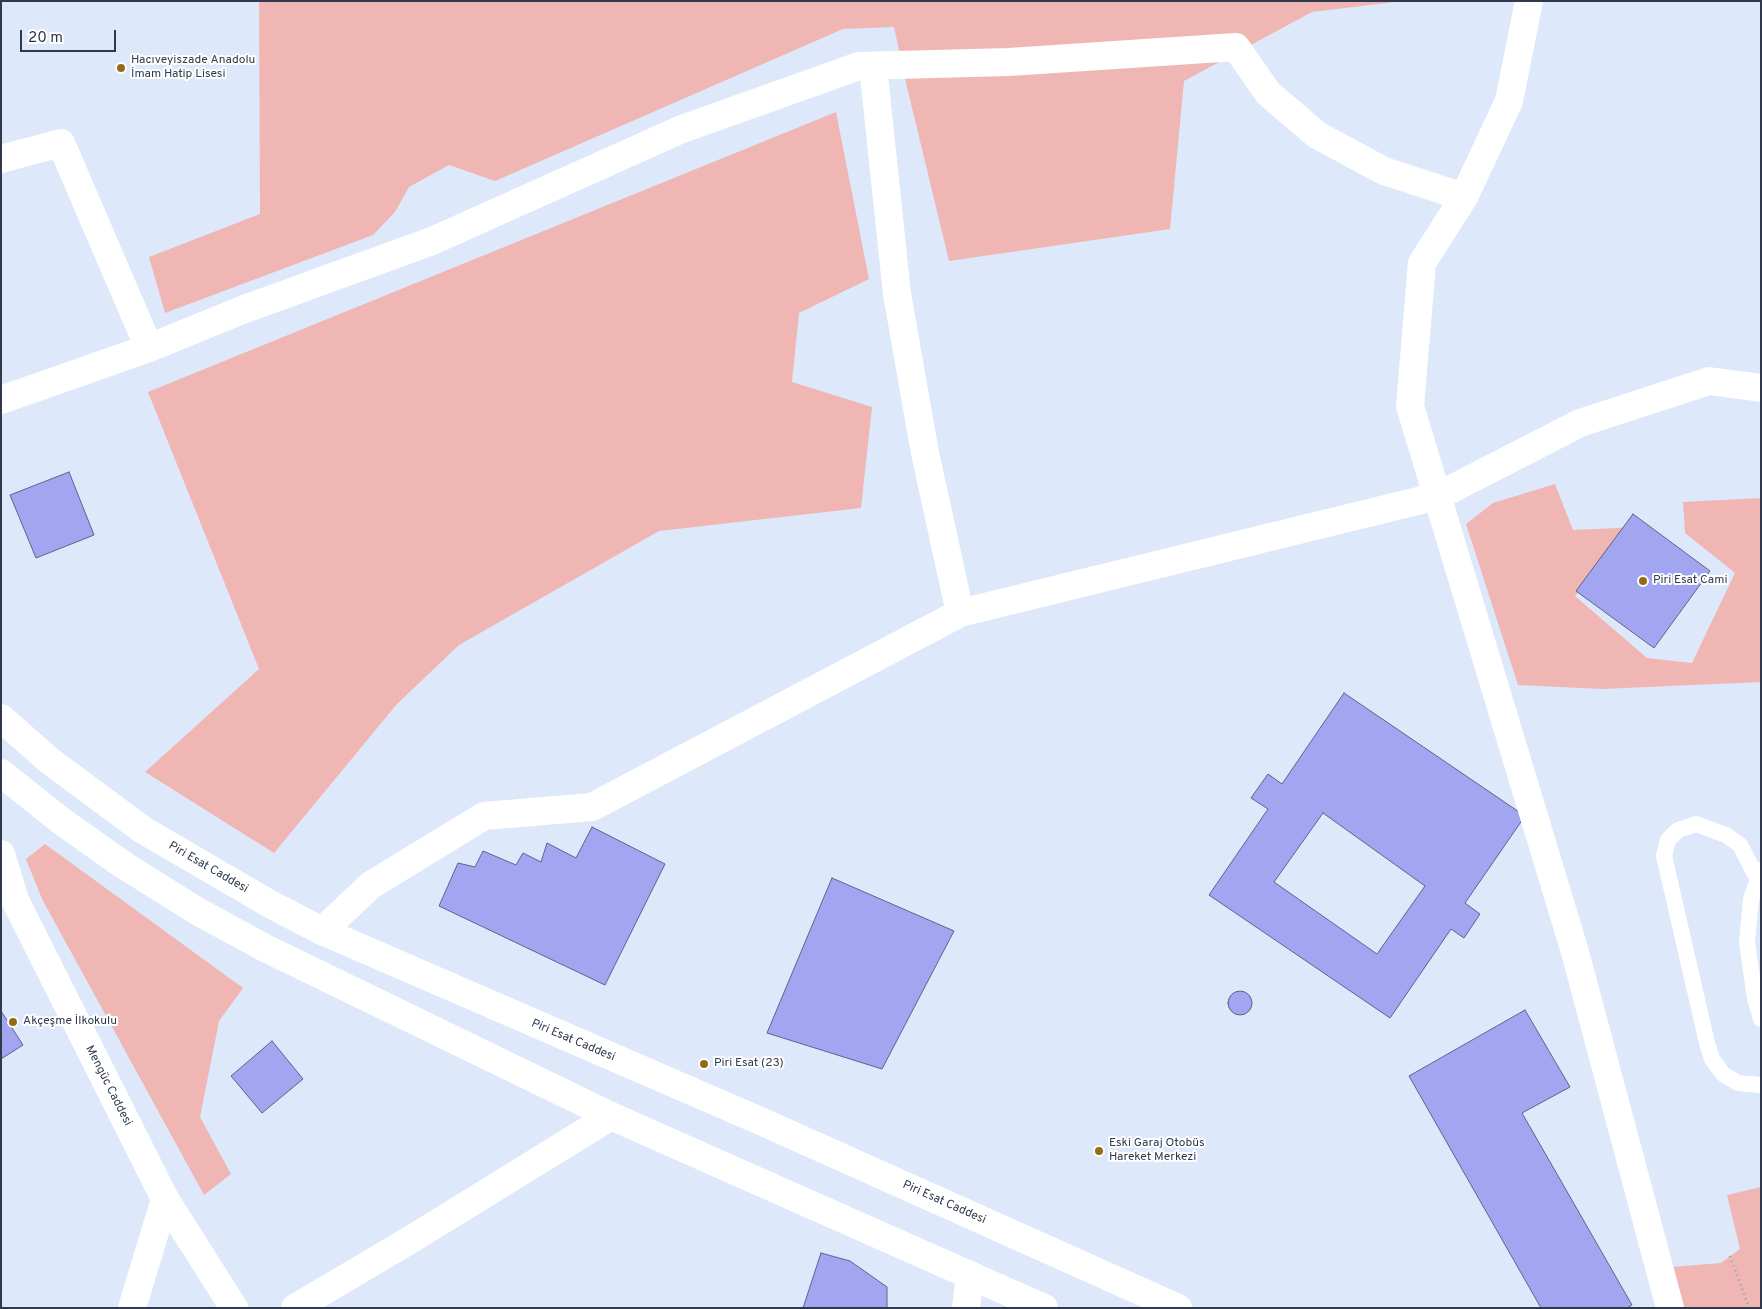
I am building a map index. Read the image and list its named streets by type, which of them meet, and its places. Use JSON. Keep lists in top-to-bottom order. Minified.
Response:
{"streets":{"street":["Piri Esat Caddesi","Mengüc Caddesi"]},"places":["Hacıveyiszade Anadolu İmam Hatip Lisesi","Piri Esat Cami","Akçeşme İlkokulu","Piri Esat (23)","Eski Garaj Otobüs Hareket Merkezi"],"scale_bar":"20 m"}
